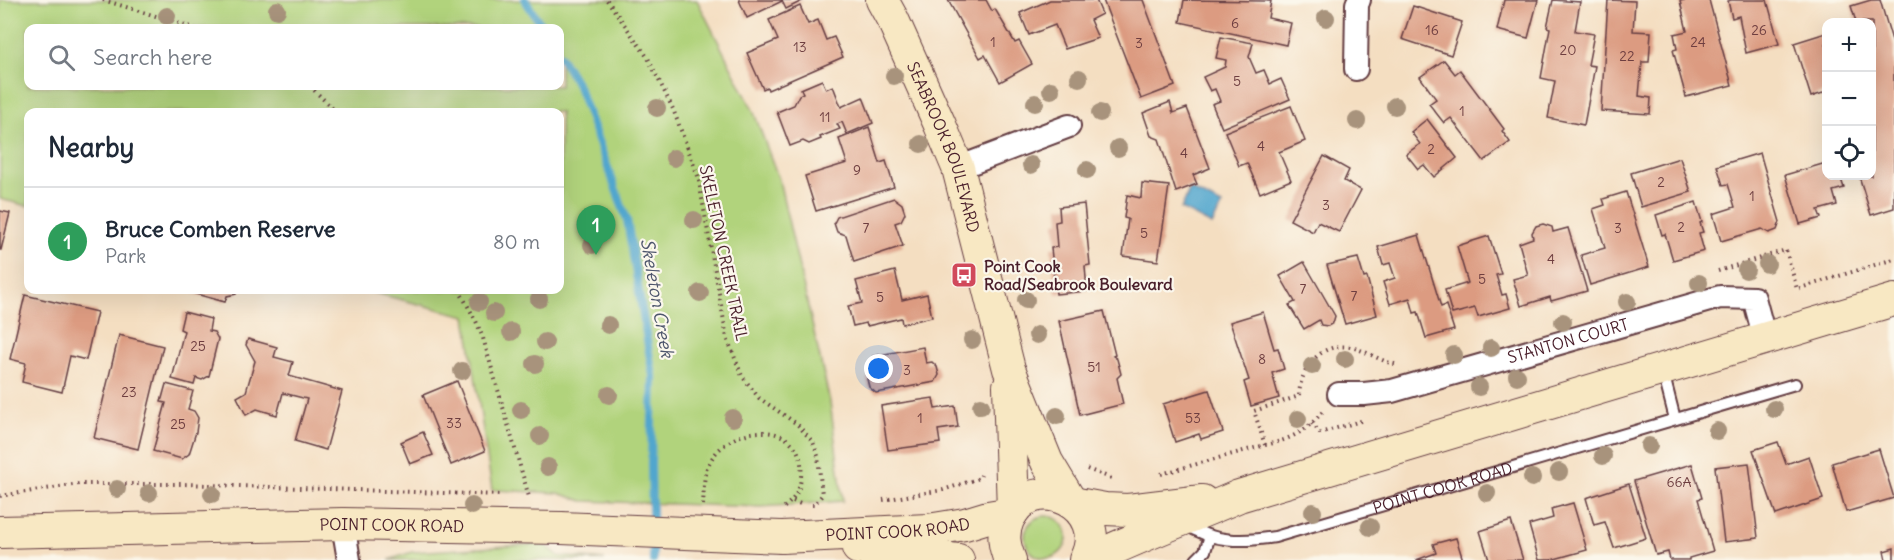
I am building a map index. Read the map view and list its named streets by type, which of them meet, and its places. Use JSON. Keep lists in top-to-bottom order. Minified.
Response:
{"streets":{"main road":["SEABROOK BOULEVARD","POINT COOK ROAD"],"street":["STANTON COURT"],"path":["SKELETON CREEK TRAIL"]},"crossings":[["SEABROOK BOULEVARD","POINT COOK ROAD"]],"water":["Skeleton Creek"],"places":{"bus stop":["Point Cook Road/Seabrook Boulevard"]},"house_numbers":["6","16","26","1","24","3","13","20","22","5","1","11","4","2","4","9","2","1","3","2","7","3","5","4","5","7","7","5","25","8","51","3","23","1","53","33","25","66A"],"page":{"map_buttons":["+","−"],"search":"Search here","heading":"Nearby","list":[{"mark":"1","name":"Bruce Comben Reserve","note":"Park","value":"80 m"}],"pins":"1"}}
